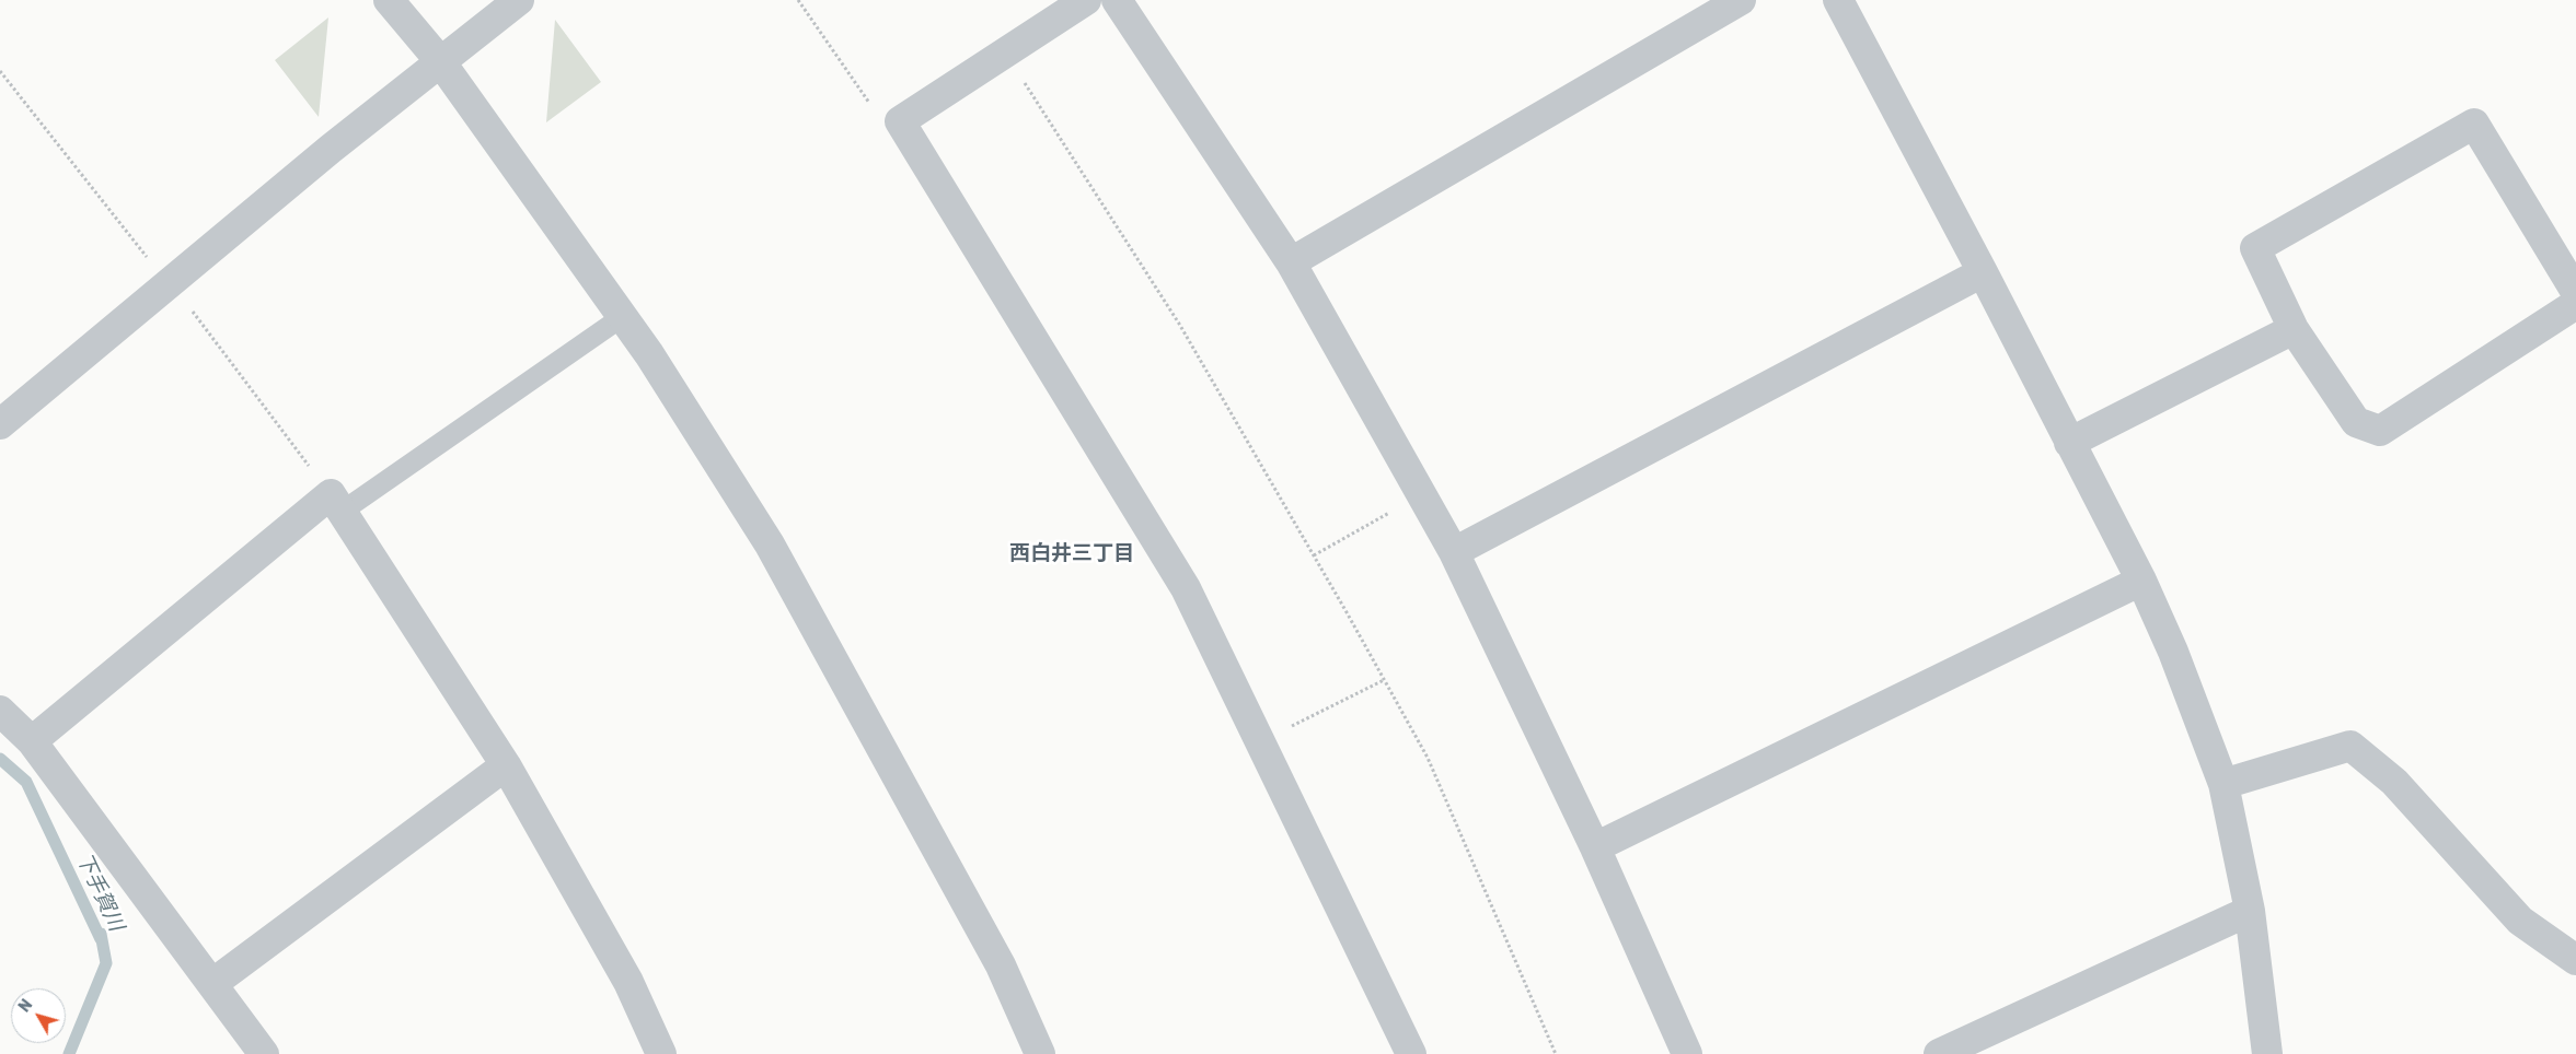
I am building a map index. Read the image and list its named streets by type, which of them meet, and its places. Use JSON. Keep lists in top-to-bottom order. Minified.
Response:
{"districts":["西白井三丁目"],"water":["下手賀川"],"north":"top left"}
